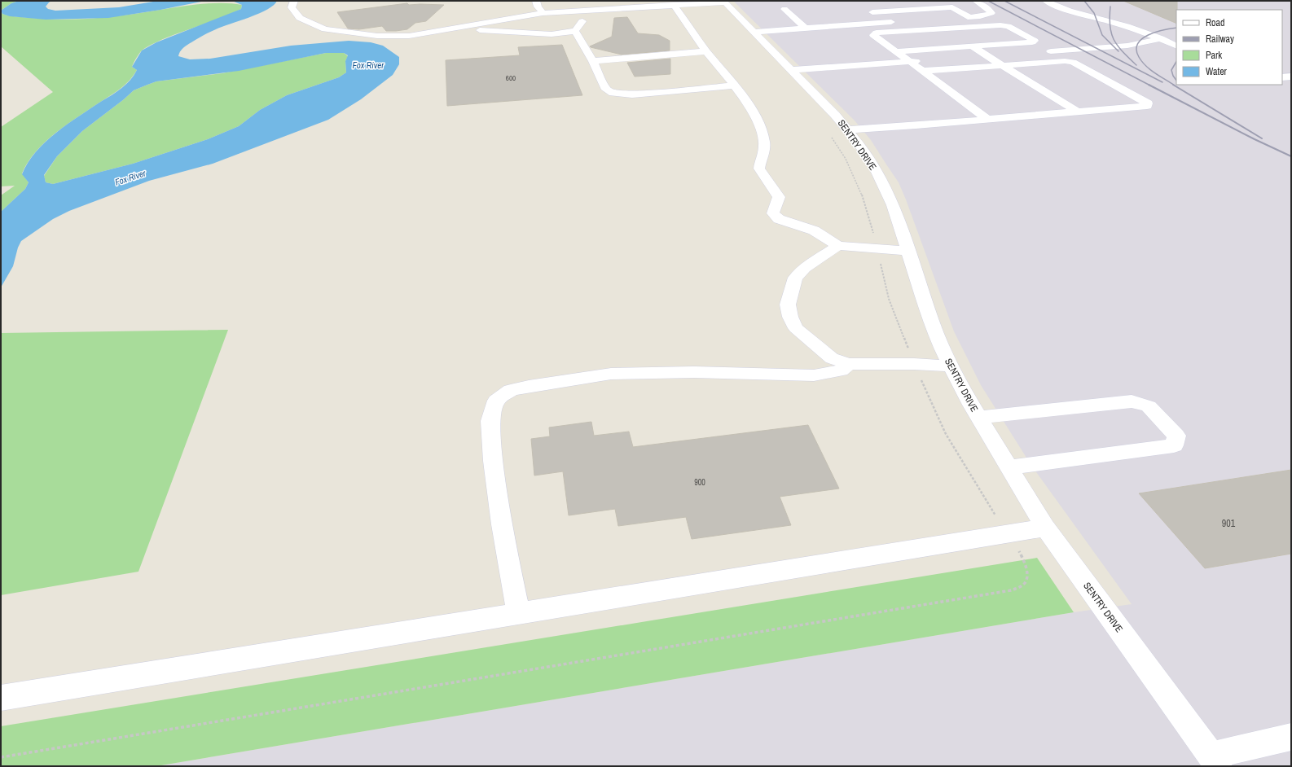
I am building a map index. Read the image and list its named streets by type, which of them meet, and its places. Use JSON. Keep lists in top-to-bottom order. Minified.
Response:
{"streets":{"street":["SENTRY DRIVE"]},"water":["Fox River"],"house_numbers":["600","900","901"],"legend":["Road","Railway","Park","Water"]}
